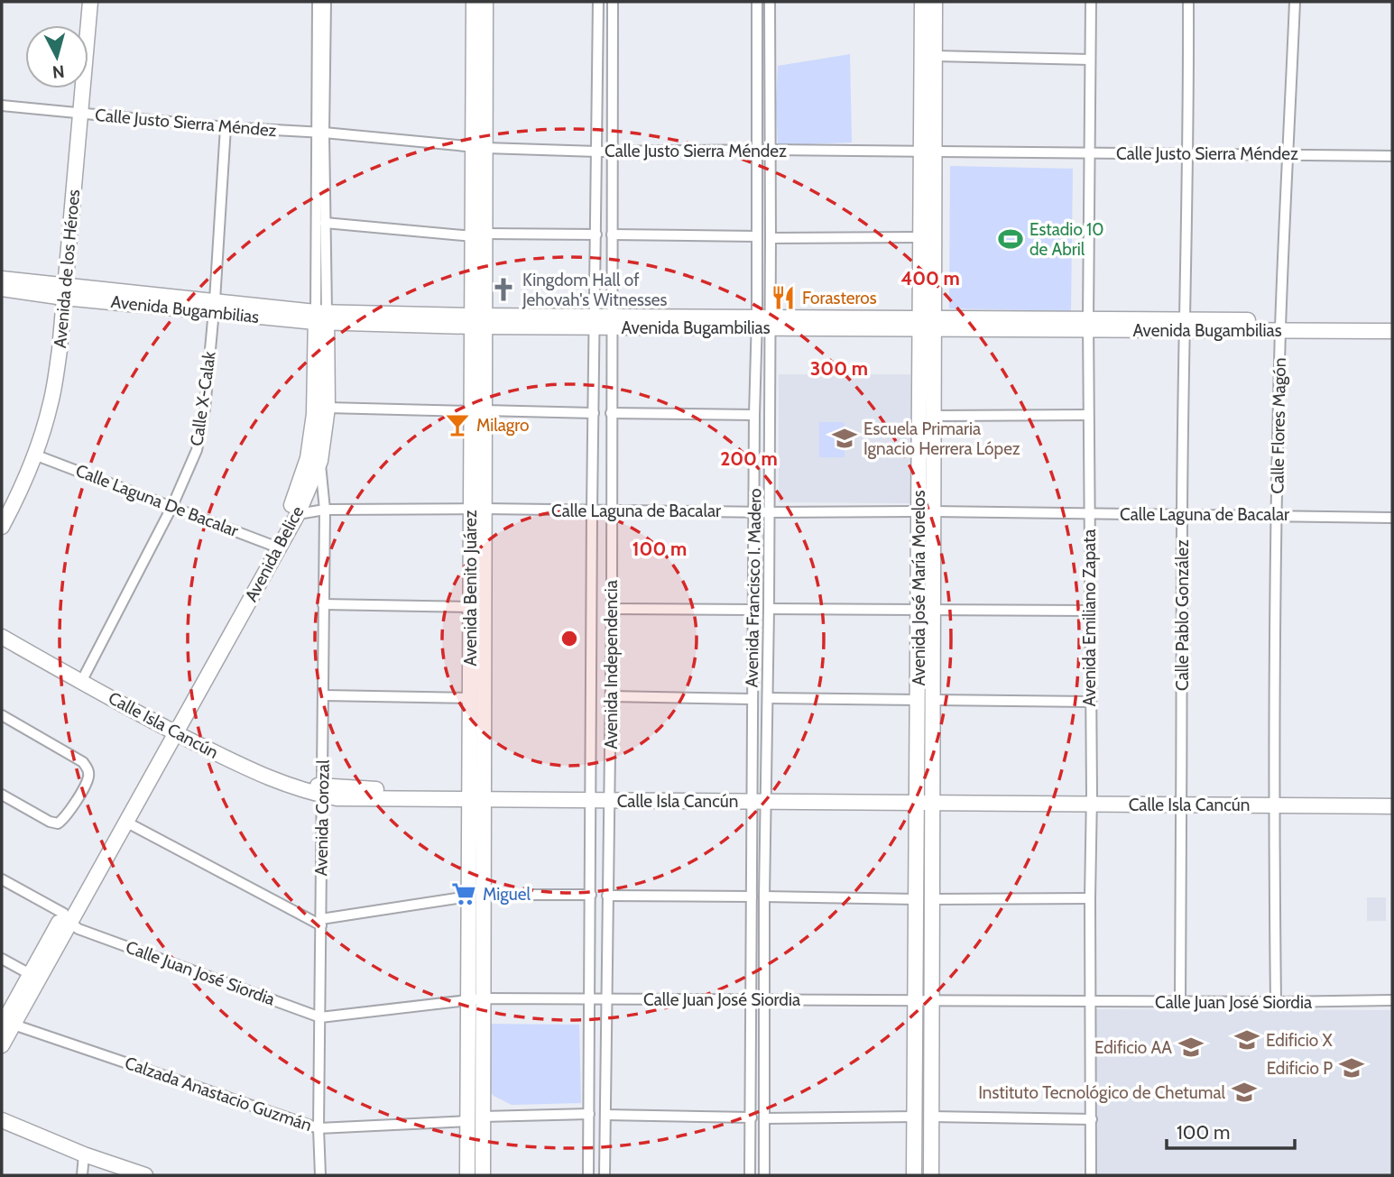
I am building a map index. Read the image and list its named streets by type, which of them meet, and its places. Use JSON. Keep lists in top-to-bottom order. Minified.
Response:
{"streets":{"main road":["Avenida de los Héroes","Avenida Bugambilias","Avenida Belice","Avenida Benito Juárez","Avenida José María Morelos","Calle Isla Cancún"],"street":["Calle Justo Sierra Méndez","Calle X-Calak","Calle Flores Magón","Calle Laguna De Bacalar","Calle Laguna de Bacalar","Avenida Francisco I. Madero","Calle Pablo González","Avenida Emiliano Zapata","Avenida Independencia","Avenida Corozal","Calle Juan José Siordia","Calzada Anastacio Guzmán"]},"crossings":[["Calle Justo Sierra Méndez","Avenida de los Héroes"],["Calle Justo Sierra Méndez","Calle X-Calak"],["Calle Justo Sierra Méndez","Calle Flores Magón"],["Calle Justo Sierra Méndez","Avenida Belice"],["Calle Justo Sierra Méndez","Avenida Benito Juárez"],["Calle Justo Sierra Méndez","Avenida Francisco I. Madero"],["Calle Justo Sierra Méndez","Avenida José María Morelos"],["Calle Justo Sierra Méndez","Calle Pablo González"],["Calle Justo Sierra Méndez","Avenida Emiliano Zapata"],["Calle Justo Sierra Méndez","Avenida Independencia"],["Avenida de los Héroes","Avenida Bugambilias"],["Avenida de los Héroes","Calle Laguna De Bacalar"],["Avenida Bugambilias","Calle X-Calak"],["Avenida Bugambilias","Calle Flores Magón"],["Avenida Bugambilias","Avenida Belice"],["Avenida Bugambilias","Avenida Benito Juárez"],["Avenida Bugambilias","Avenida Francisco I. Madero"],["Avenida Bugambilias","Avenida José María Morelos"],["Avenida Bugambilias","Calle Pablo González"],["Avenida Bugambilias","Avenida Emiliano Zapata"],["Avenida Bugambilias","Avenida Independencia"],["Calle X-Calak","Calle Laguna De Bacalar"],["Calle X-Calak","Calle Isla Cancún"],["Calle Flores Magón","Calle Laguna de Bacalar"],["Calle Flores Magón","Calle Isla Cancún"],["Calle Flores Magón","Calle Juan José Siordia"],["Calle Laguna De Bacalar","Avenida Belice"],["Calle Laguna de Bacalar","Avenida Belice"],["Calle Laguna de Bacalar","Avenida Benito Juárez"],["Calle Laguna de Bacalar","Avenida Francisco I. Madero"],["Calle Laguna de Bacalar","Avenida José María Morelos"],["Calle Laguna de Bacalar","Calle Pablo González"],["Calle Laguna de Bacalar","Avenida Emiliano Zapata"],["Calle Laguna de Bacalar","Avenida Independencia"],["Calle Laguna de Bacalar","Avenida Corozal"],["Avenida Belice","Calle Isla Cancún"],["Avenida Belice","Avenida Corozal"],["Avenida Belice","Calle Juan José Siordia"],["Avenida Belice","Calzada Anastacio Guzmán"],["Avenida Benito Juárez","Calle Isla Cancún"],["Avenida Benito Juárez","Calle Juan José Siordia"],["Avenida Benito Juárez","Calzada Anastacio Guzmán"],["Avenida Francisco I. Madero","Calle Isla Cancún"],["Avenida Francisco I. Madero","Calle Juan José Siordia"],["Avenida José María Morelos","Calle Isla Cancún"],["Avenida José María Morelos","Calle Juan José Siordia"],["Calle Pablo González","Calle Isla Cancún"],["Calle Pablo González","Calle Juan José Siordia"],["Avenida Emiliano Zapata","Calle Isla Cancún"],["Avenida Emiliano Zapata","Calle Juan José Siordia"],["Avenida Independencia","Calle Isla Cancún"],["Avenida Independencia","Calle Juan José Siordia"],["Calle Isla Cancún","Avenida Corozal"],["Avenida Corozal","Calle Juan José Siordia"],["Avenida Corozal","Calzada Anastacio Guzmán"]],"places":{"sports":["Estadio 10 de Abril"],"church":["Kingdom Hall of Jehovah's Witnesses"],"restaurant":["Forasteros"],"bar":["Milagro"],"school or university":["Escuela Primaria Ignacio Herrera López","Edificio X","Edificio AA","Edificio P","Instituto Tecnológico de Chetumal"],"supermarket":["Miguel"]},"scale_bar":"100 m","north":"bottom","rings":["400 m","300 m","200 m","100 m"]}
